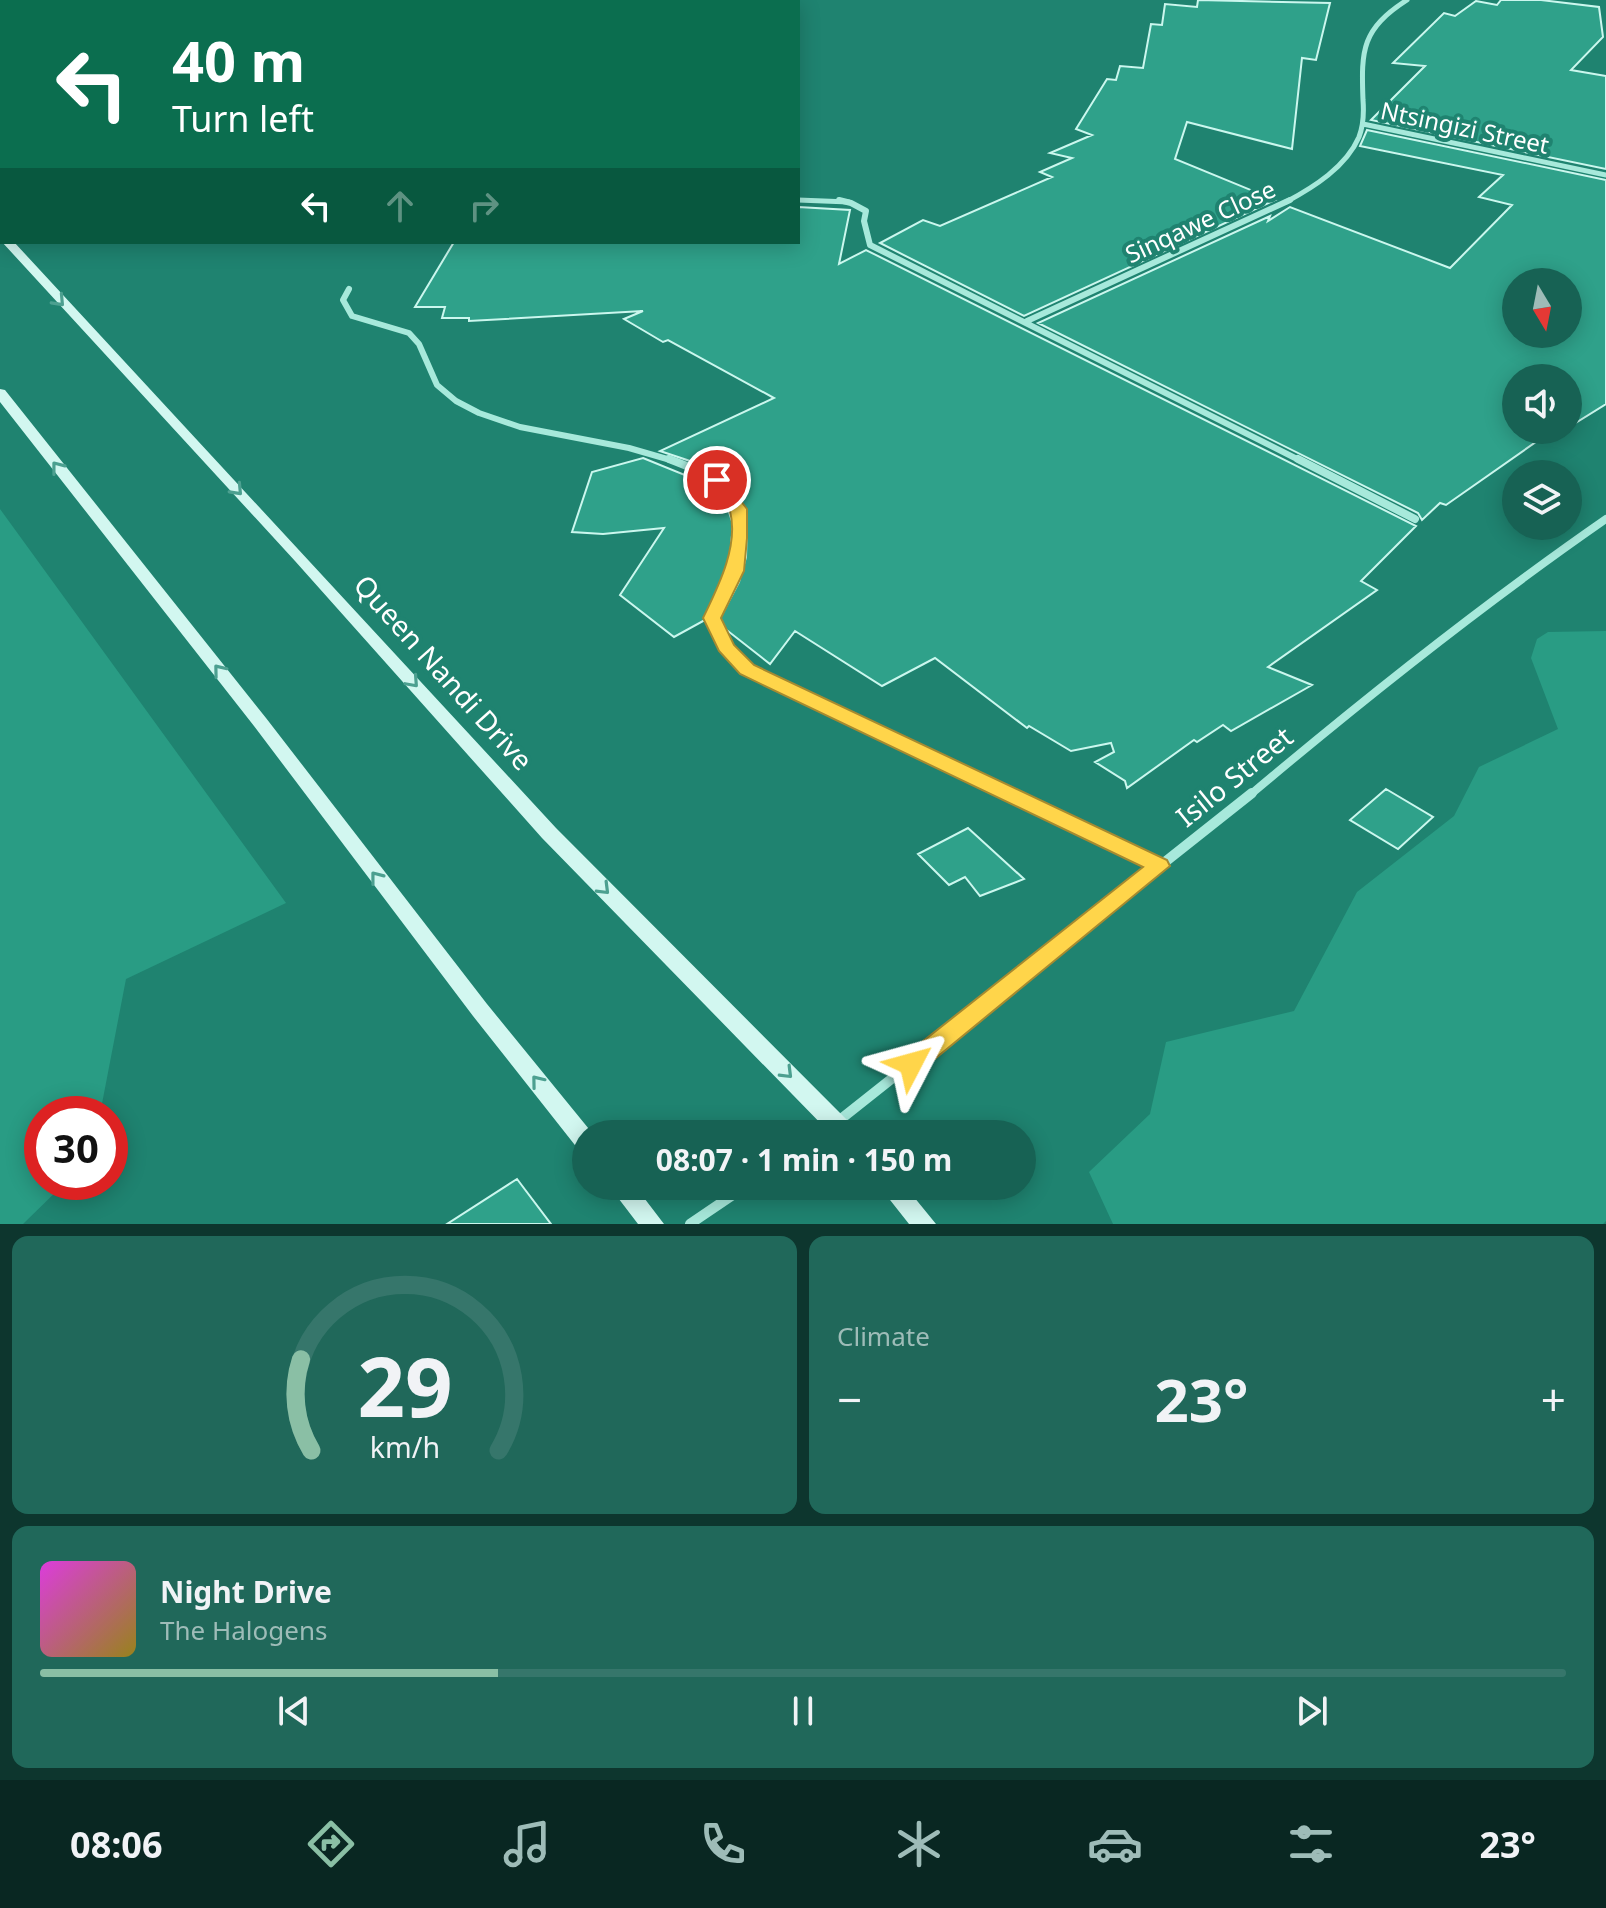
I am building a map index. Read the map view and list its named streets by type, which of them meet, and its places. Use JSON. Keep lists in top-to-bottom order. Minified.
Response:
{"streets":{"main road":["Queen Nandi Drive"],"street":["Ntsingizi Street","Sinqawe Close","Isilo Street"]},"crossings":[["Ntsingizi Street","Sinqawe Close"]],"north":"bottom","page":{"turn":["40 m","Turn left"],"limit":"30","trip":"08:07 · 1 min · 150 m","tile":"Climate","heat":["−","23°","+"],"song":["Night Drive","The Halogens"],"tabs":["08:06","23°"],"gauge":["29","km/h"]}}
